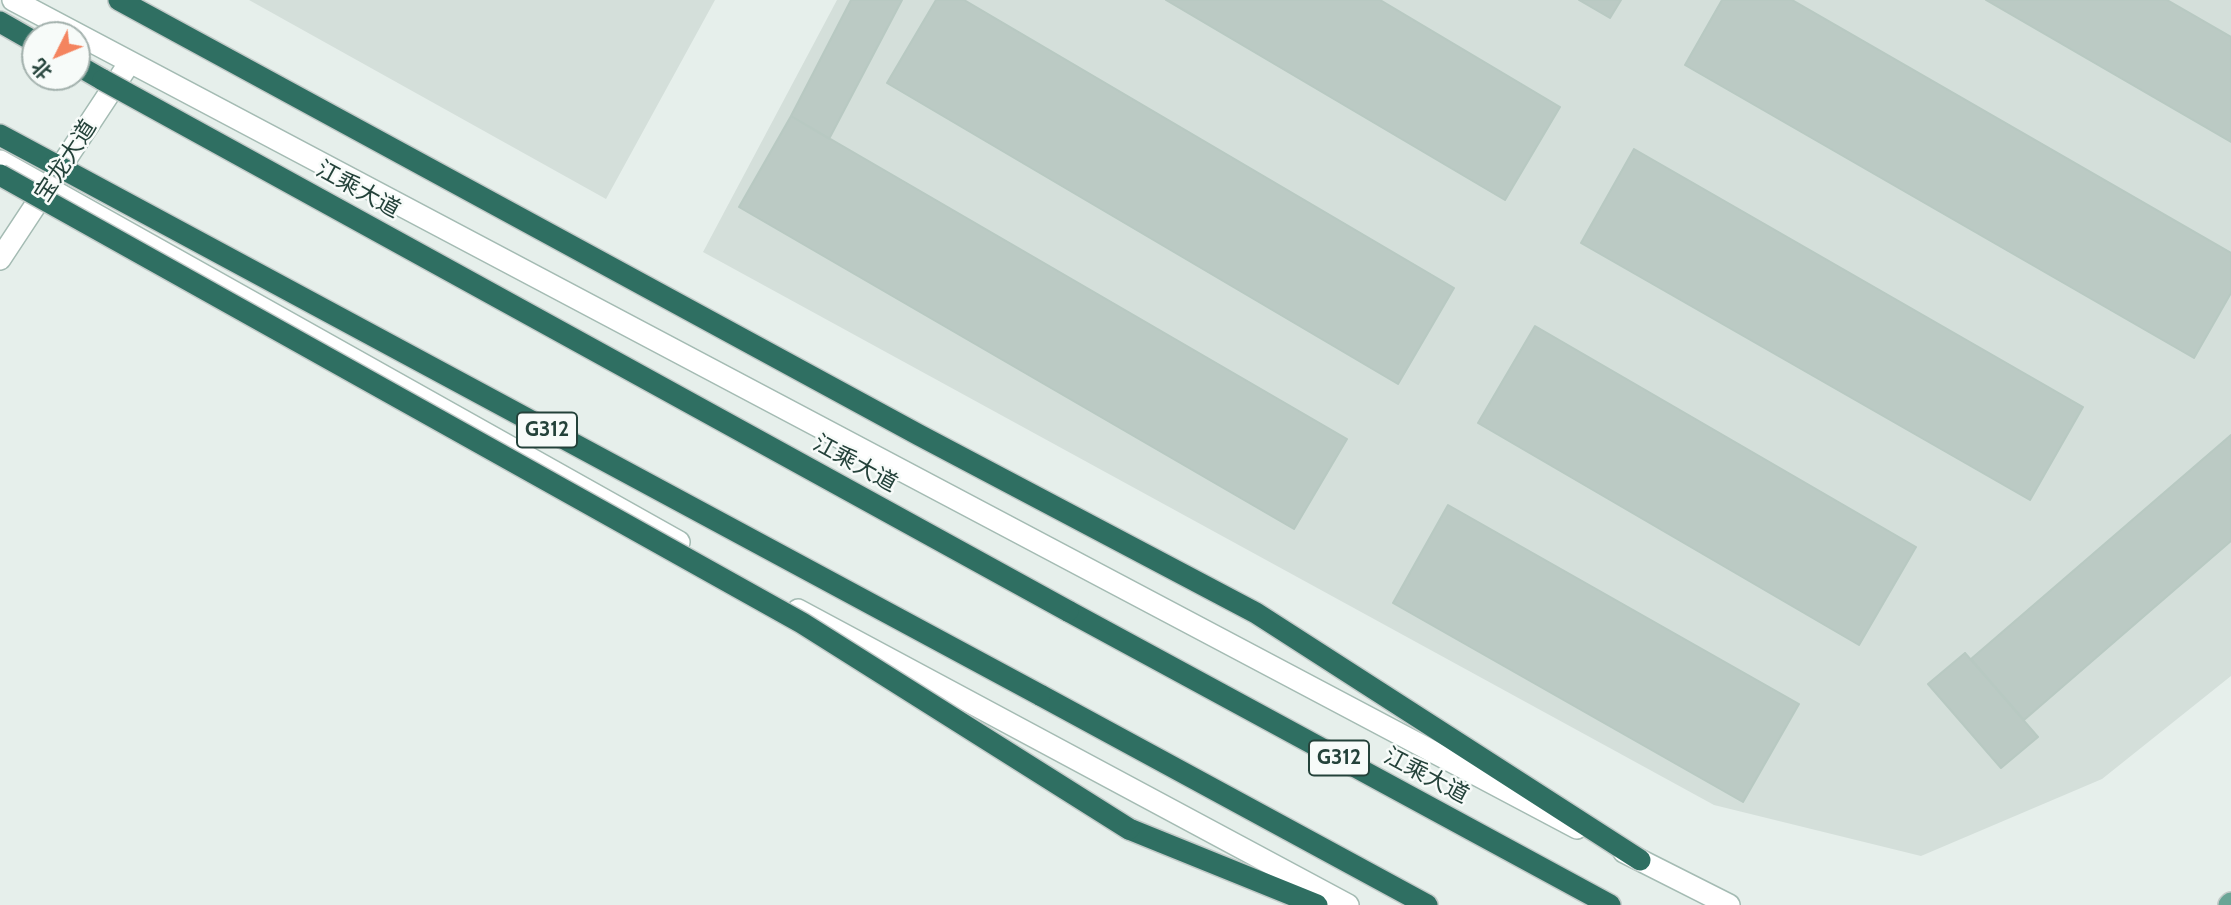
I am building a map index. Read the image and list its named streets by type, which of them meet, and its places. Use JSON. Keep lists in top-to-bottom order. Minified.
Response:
{"streets":{"highway":["江乘大道","G312"],"street":["宝龙大道"]},"north":"bottom left"}
